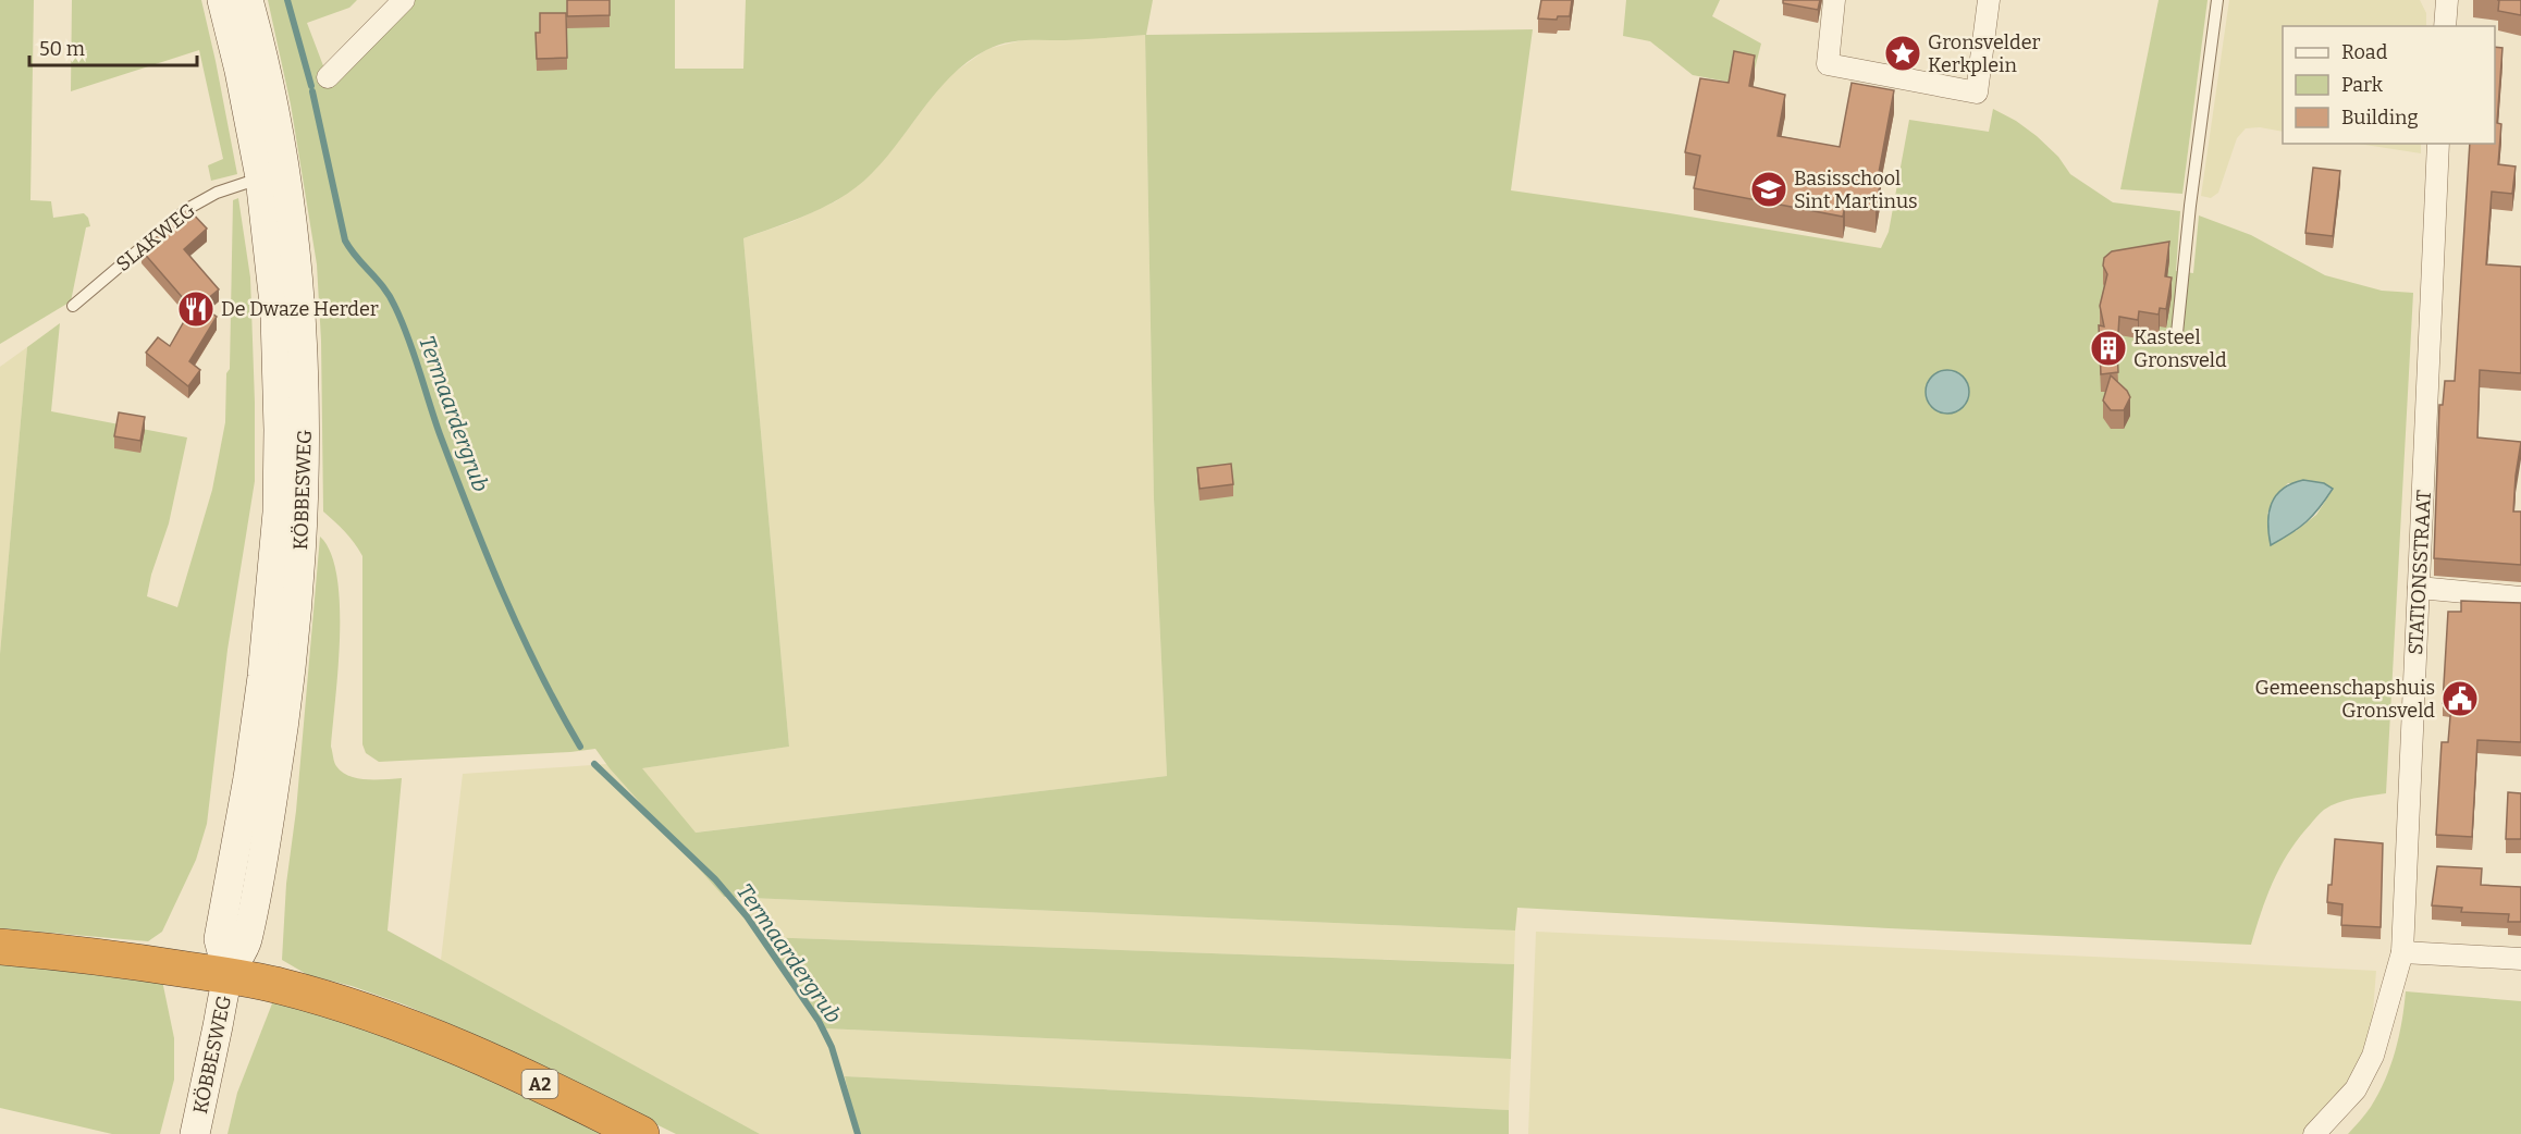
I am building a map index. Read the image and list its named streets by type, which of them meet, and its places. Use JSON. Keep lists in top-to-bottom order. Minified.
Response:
{"streets":{"highway":["A2"],"main road":["KÖBBESWEG"],"street":["STATIONSSTRAAT"],"lane":["SLAKWEG"]},"crossings":[["SLAKWEG","KÖBBESWEG"],["KÖBBESWEG","A2"]],"water":["Termaardergrub"],"places":{"place":["Gronsvelder Kerkplein"],"school or university":["Basisschool Sint Martinus"],"restaurant":["De Dwaze Herder"],"building":["Kasteel Gronsveld"],"public building":["Gemeenschapshuis Gronsveld"]},"legend":["Road","Park","Building"],"scale_bar":"50 m"}
